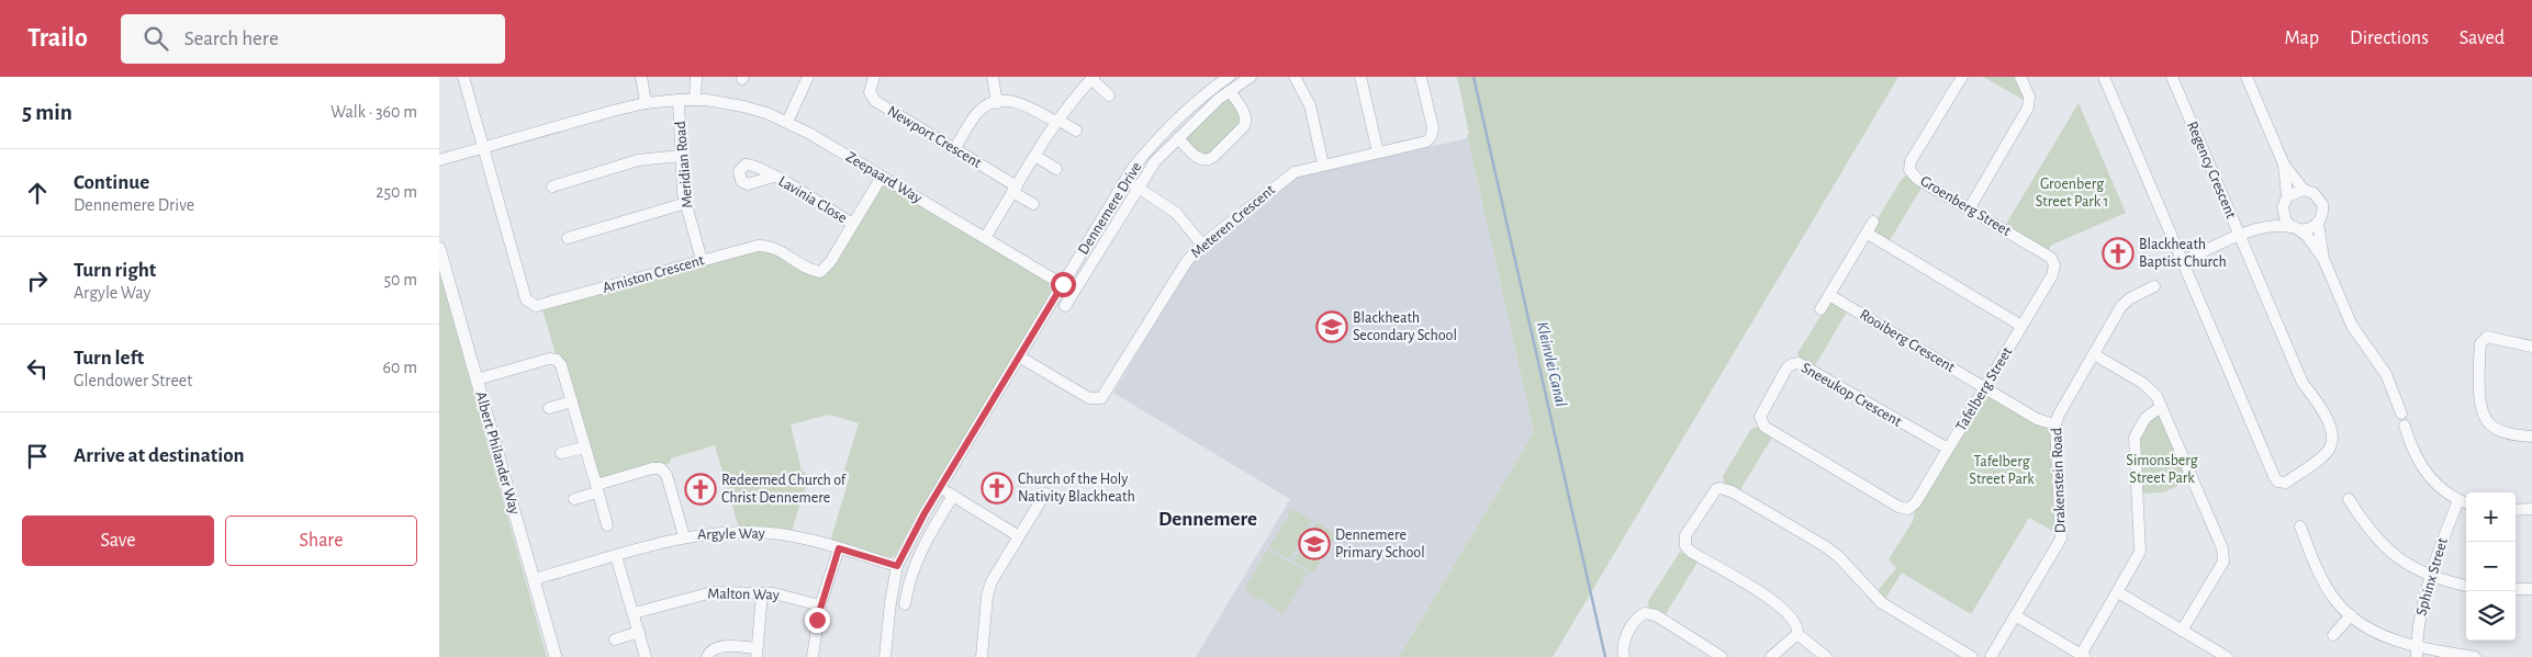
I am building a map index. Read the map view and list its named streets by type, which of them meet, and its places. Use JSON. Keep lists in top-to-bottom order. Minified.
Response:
{"streets":{"street":["Newport Crescent","Meridian Road","Regency Crescent","Zeepaard Way","Lavinia Close","Groenberg Street","Dennemere Drive","Meteren Crescent","Arniston Crescent","Rooiberg Crescent","Tafelberg Street","Sneeukop Crescent","Albert Philander Way","Drakenstein Road","Argyle Way","Sphinx Street","Malton Way"]},"crossings":[["Meridian Road","Zeepaard Way"],["Meridian Road","Arniston Crescent"],["Zeepaard Way","Dennemere Drive"],["Zeepaard Way","Arniston Crescent"],["Lavinia Close","Arniston Crescent"],["Groenberg Street","Tafelberg Street"],["Dennemere Drive","Meteren Crescent"],["Dennemere Drive","Argyle Way"],["Rooiberg Crescent","Tafelberg Street"],["Rooiberg Crescent","Drakenstein Road"],["Tafelberg Street","Sneeukop Crescent"],["Albert Philander Way","Argyle Way"]],"districts":["Dennemere"],"water":["Kleinvlei Canal"],"parks":["Groenberg Street Park 1","Simonsberg Street Park","Tafelberg Street Park"],"places":{"church":["Blackheath Baptist Church","Church of the Holy Nativity Blackheath","Redeemed Church of Christ Dennemere"],"school or university":["Blackheath Secondary School","Dennemere Primary School"]},"page":{"header":"Trailo","search":"Search here","nav":["Map","Directions","Saved"],"heading":["5 min","Walk · 360 m"],"list":[["Continue","Dennemere Drive","250 m"],["Turn right","Argyle Way","50 m"],["Turn left","Glendower Street","60 m"],"Arrive at destination"],"map_buttons":["+","−"],"buttons":["Save","Share"]}}
